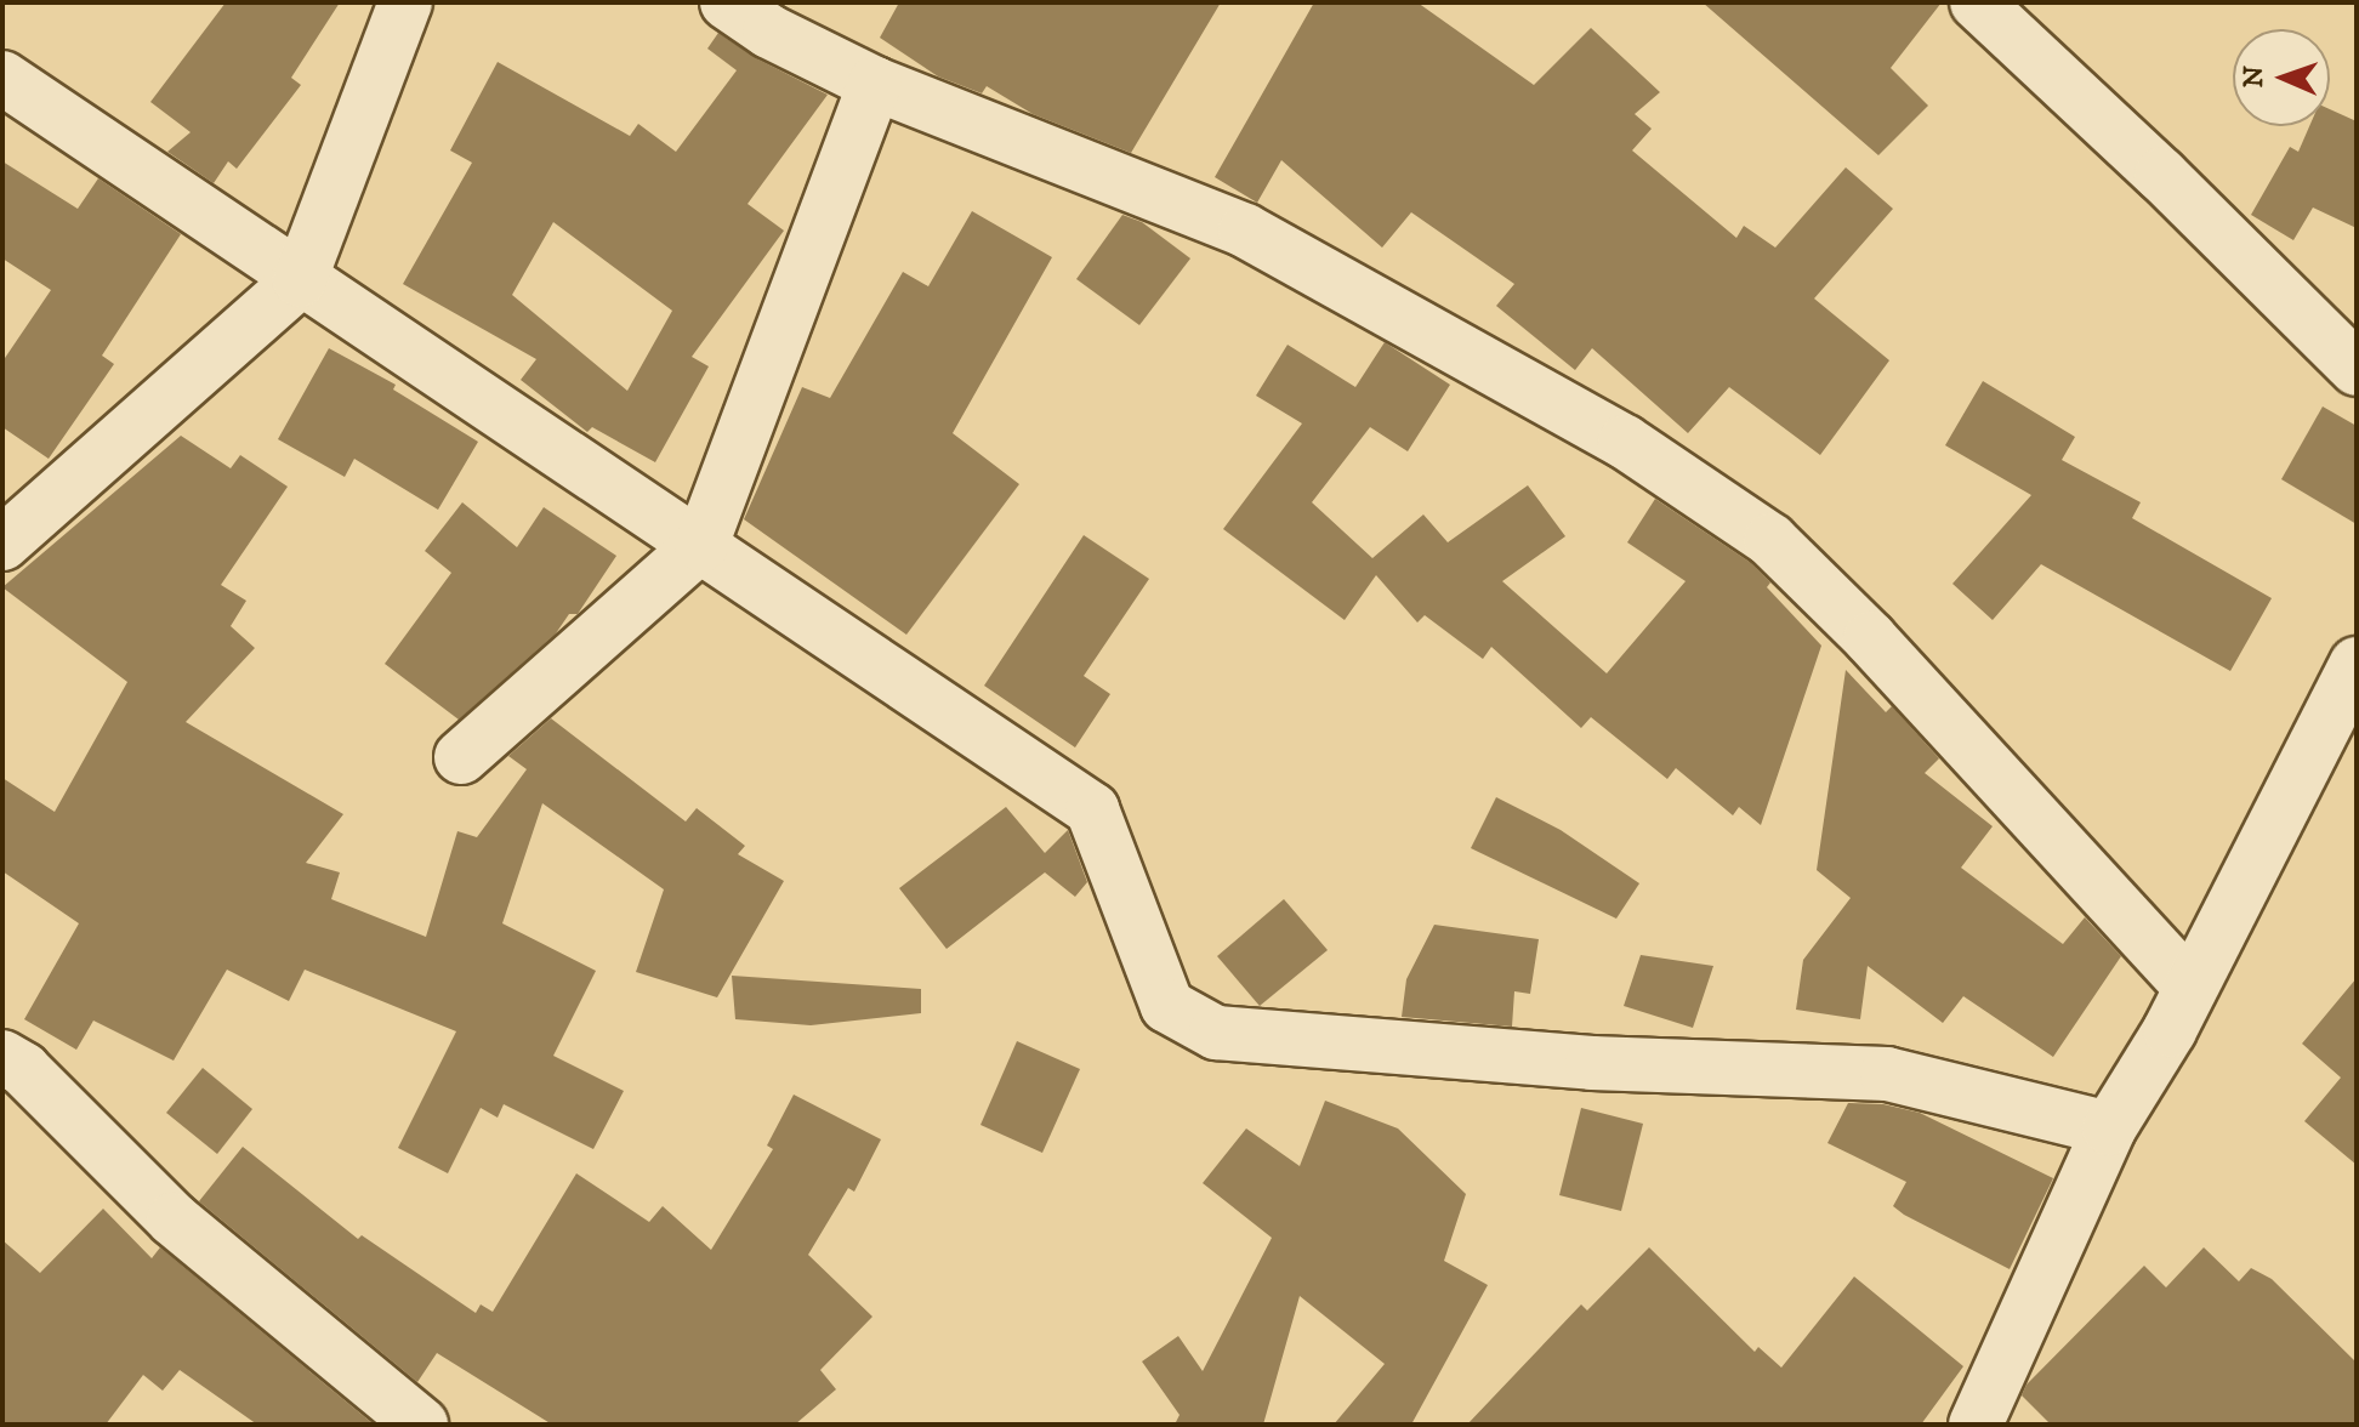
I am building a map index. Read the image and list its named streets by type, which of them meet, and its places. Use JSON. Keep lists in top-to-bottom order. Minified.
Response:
{"north":"left"}
